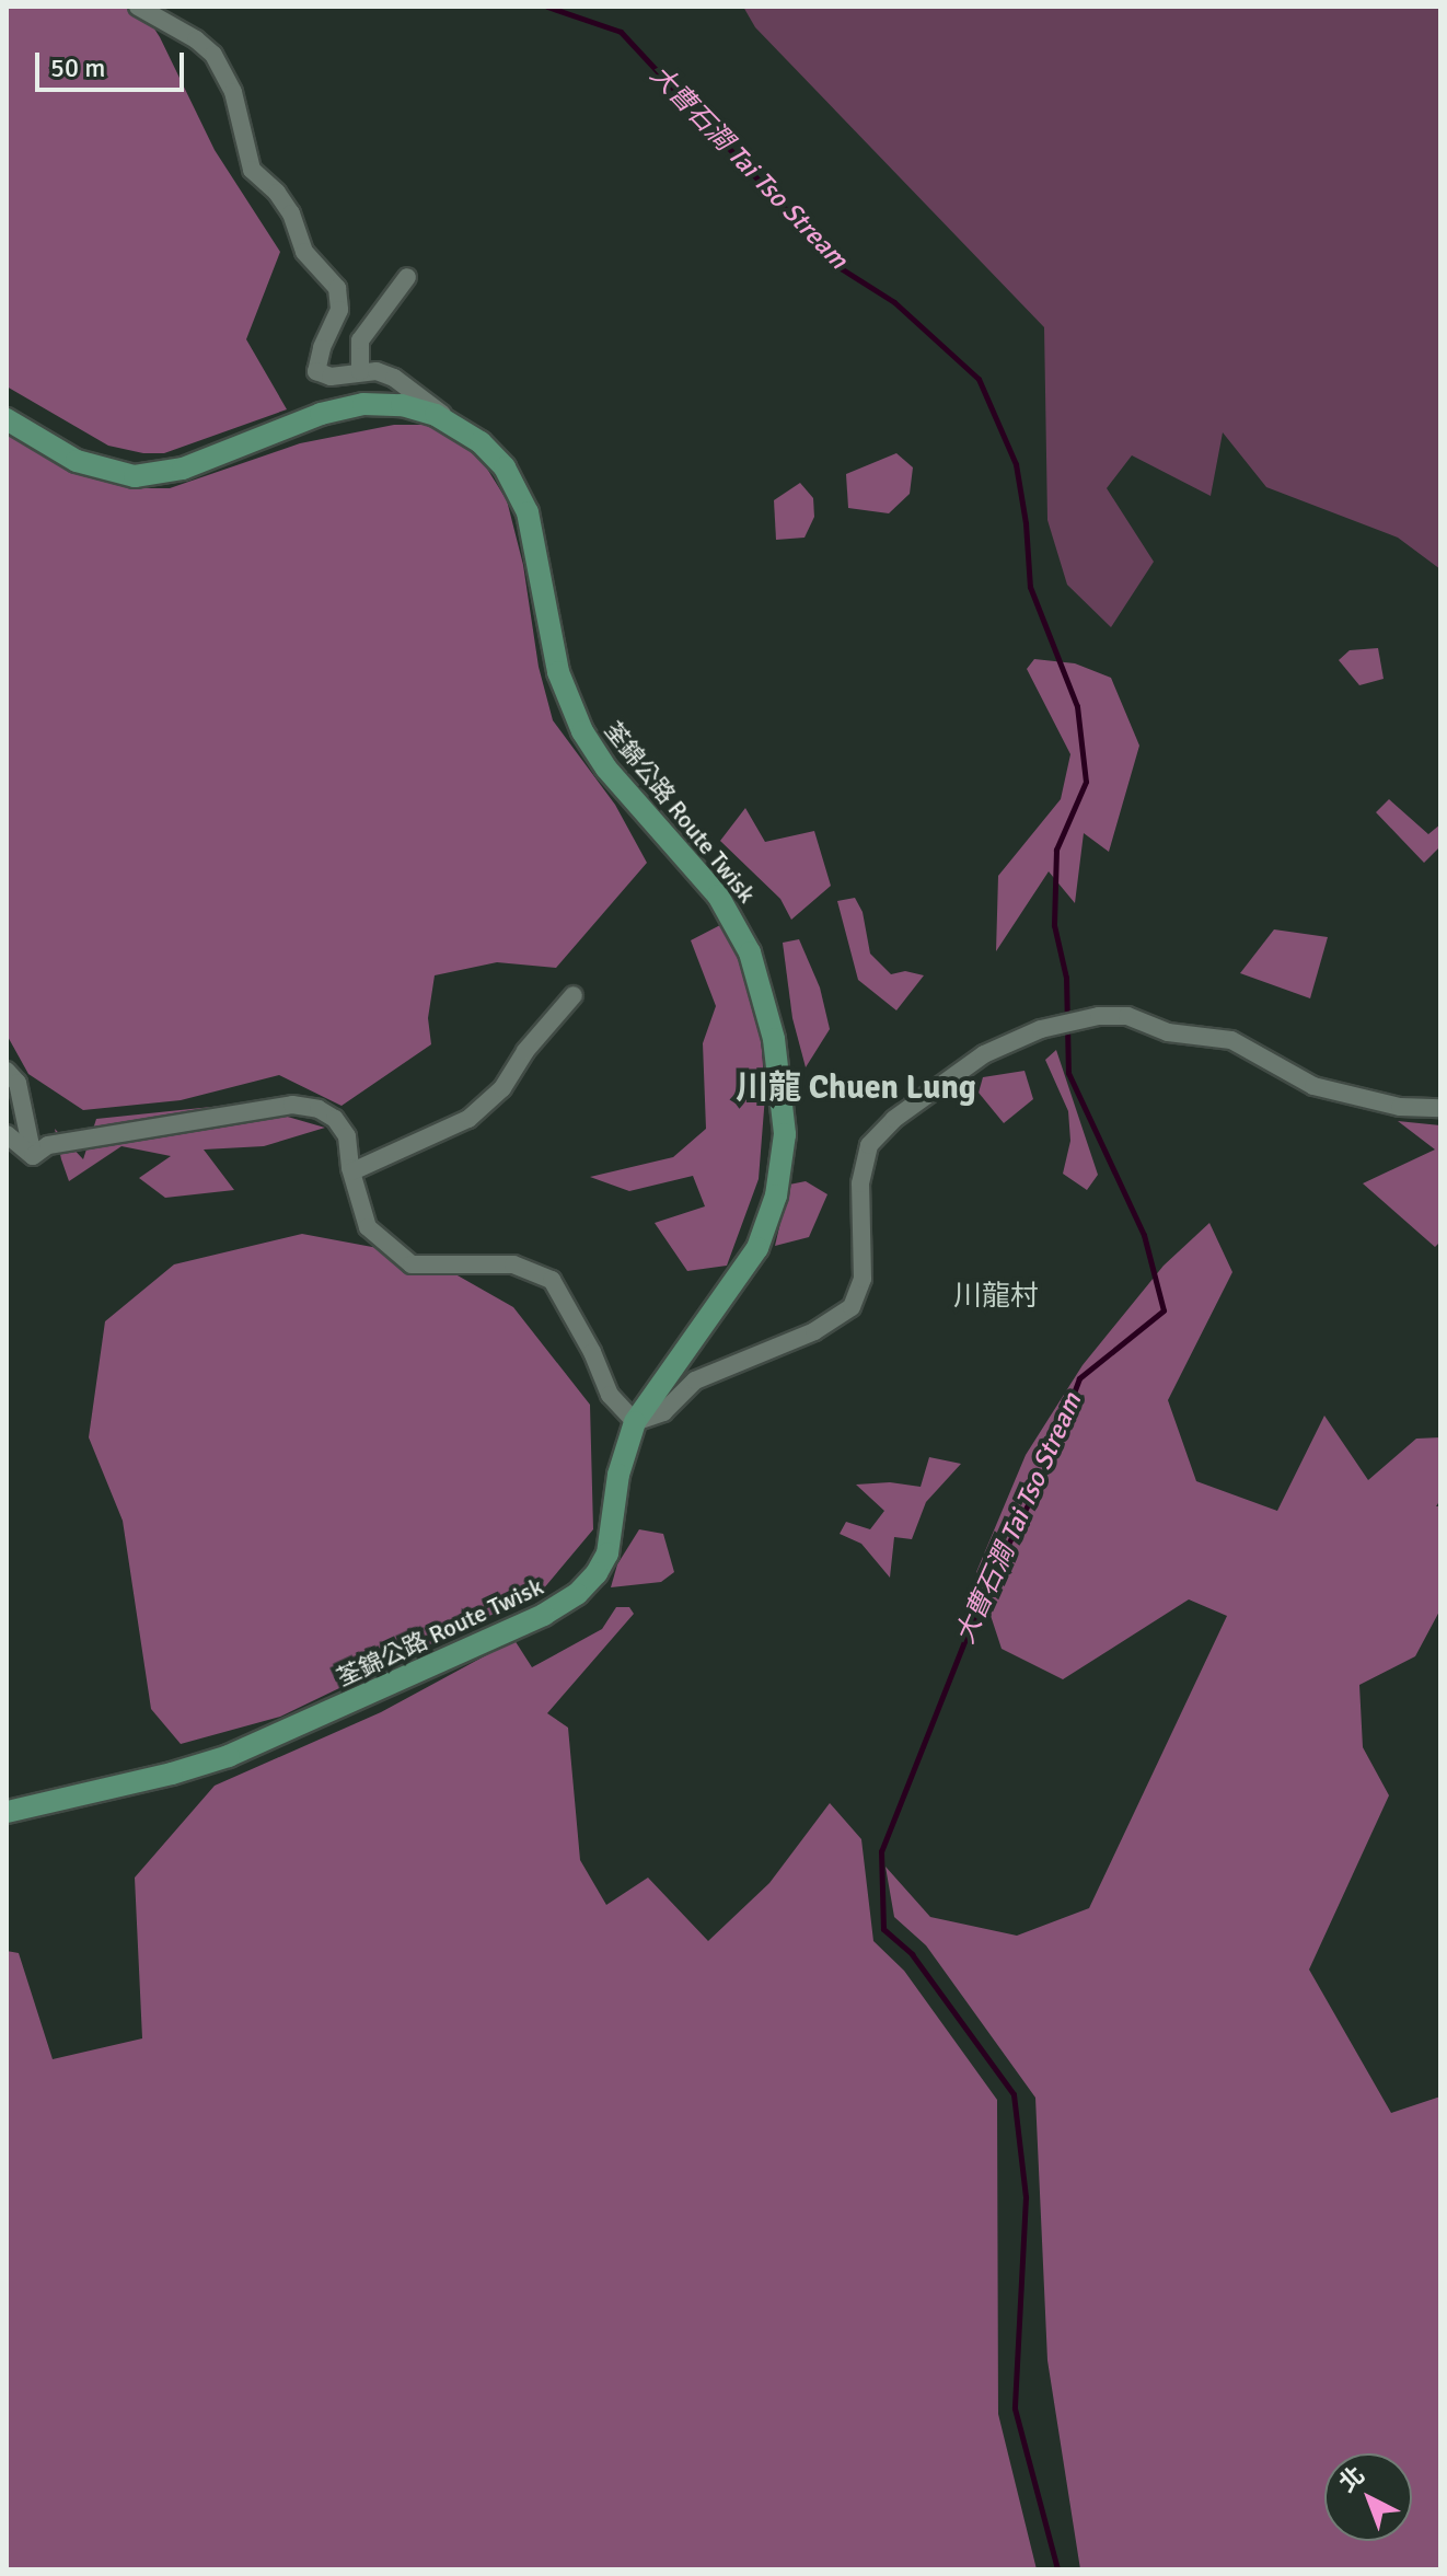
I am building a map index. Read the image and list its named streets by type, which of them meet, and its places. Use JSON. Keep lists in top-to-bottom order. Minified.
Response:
{"streets":{"main road":["荃錦公路 Route Twisk"]},"districts":["川龍 Chuen Lung","川龍村"],"water":["大曹石澗 Tai Tso Stream"],"scale_bar":"50 m","north":"top left"}
